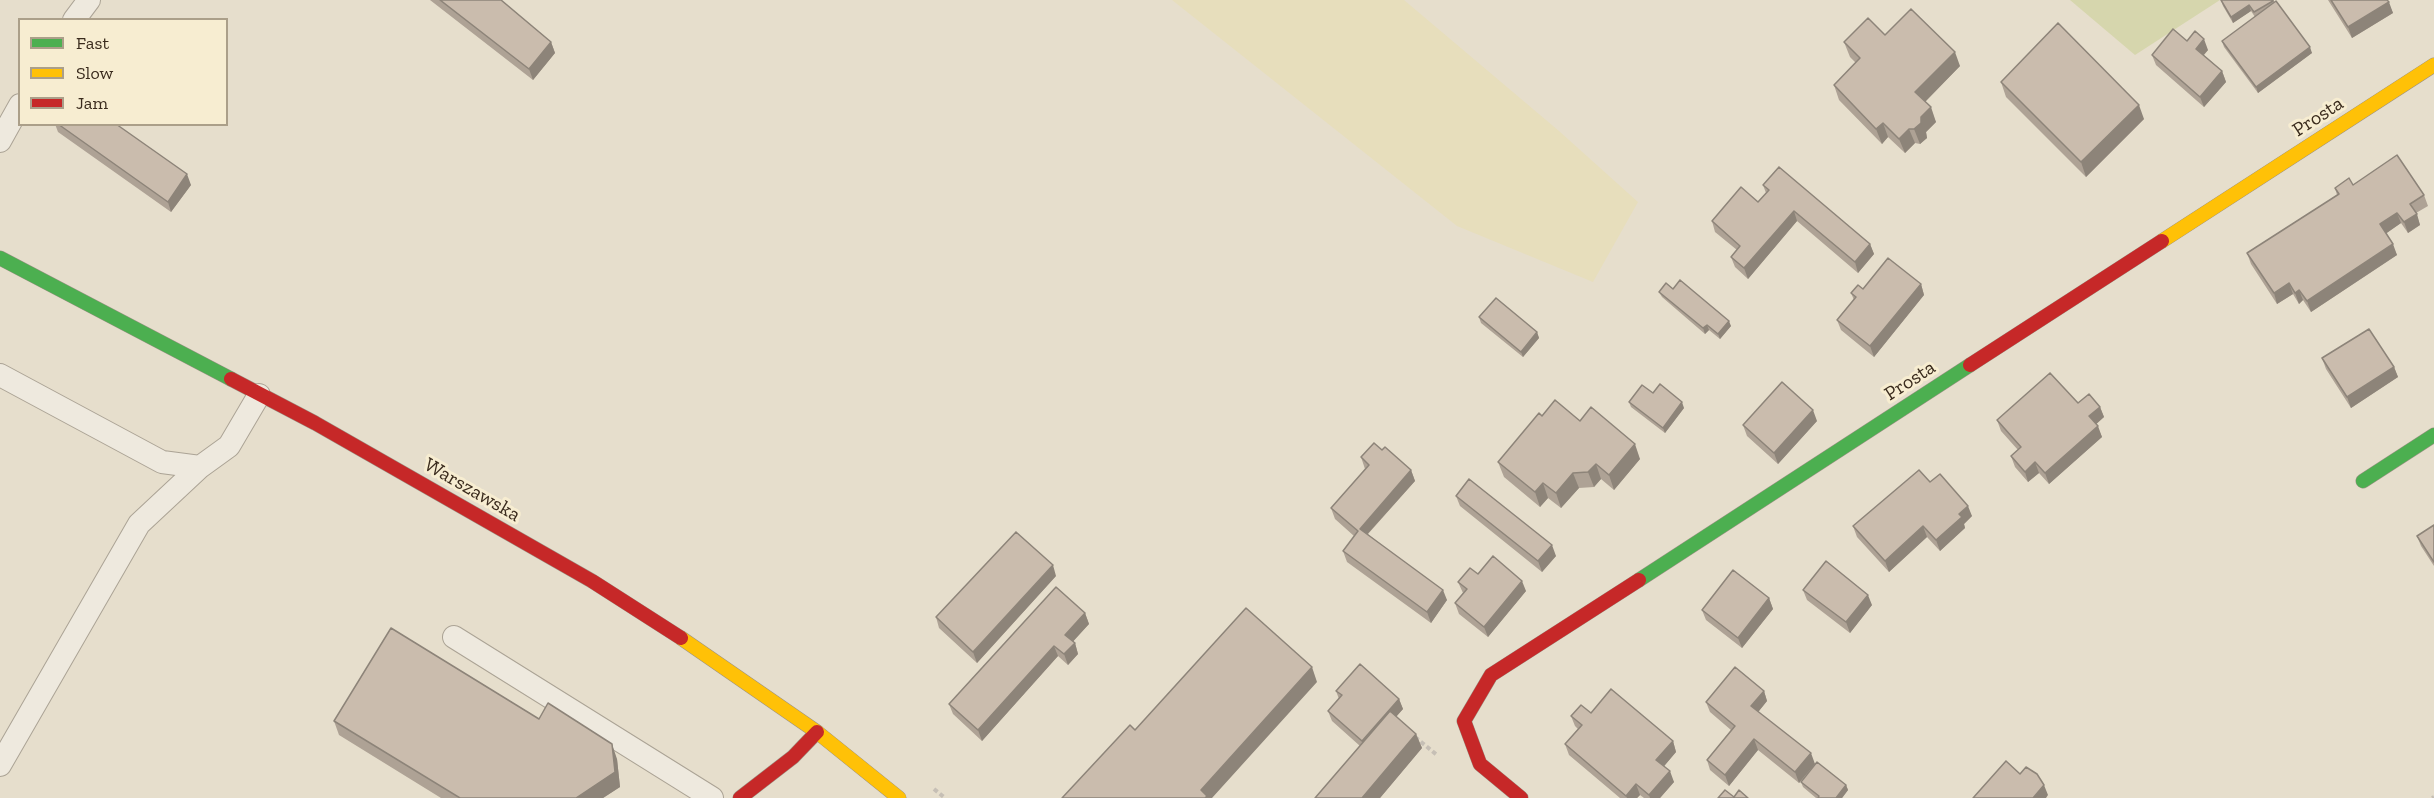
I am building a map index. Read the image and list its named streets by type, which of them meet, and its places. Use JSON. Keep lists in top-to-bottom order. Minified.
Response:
{"streets":{"street":["Prosta","Warszawska"]},"legend":["Fast","Slow","Jam"]}
